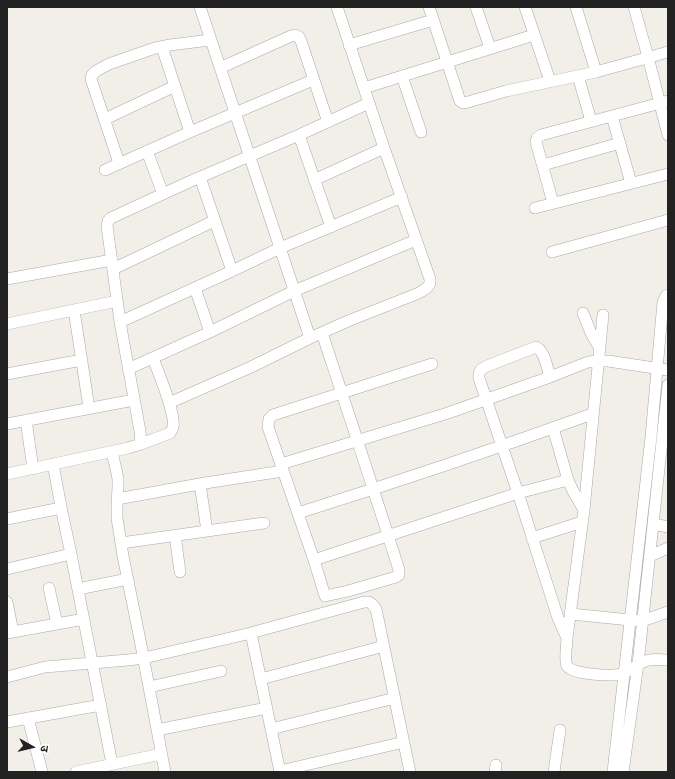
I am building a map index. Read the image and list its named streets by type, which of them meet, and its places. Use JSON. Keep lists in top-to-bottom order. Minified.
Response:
{"north":"right"}
